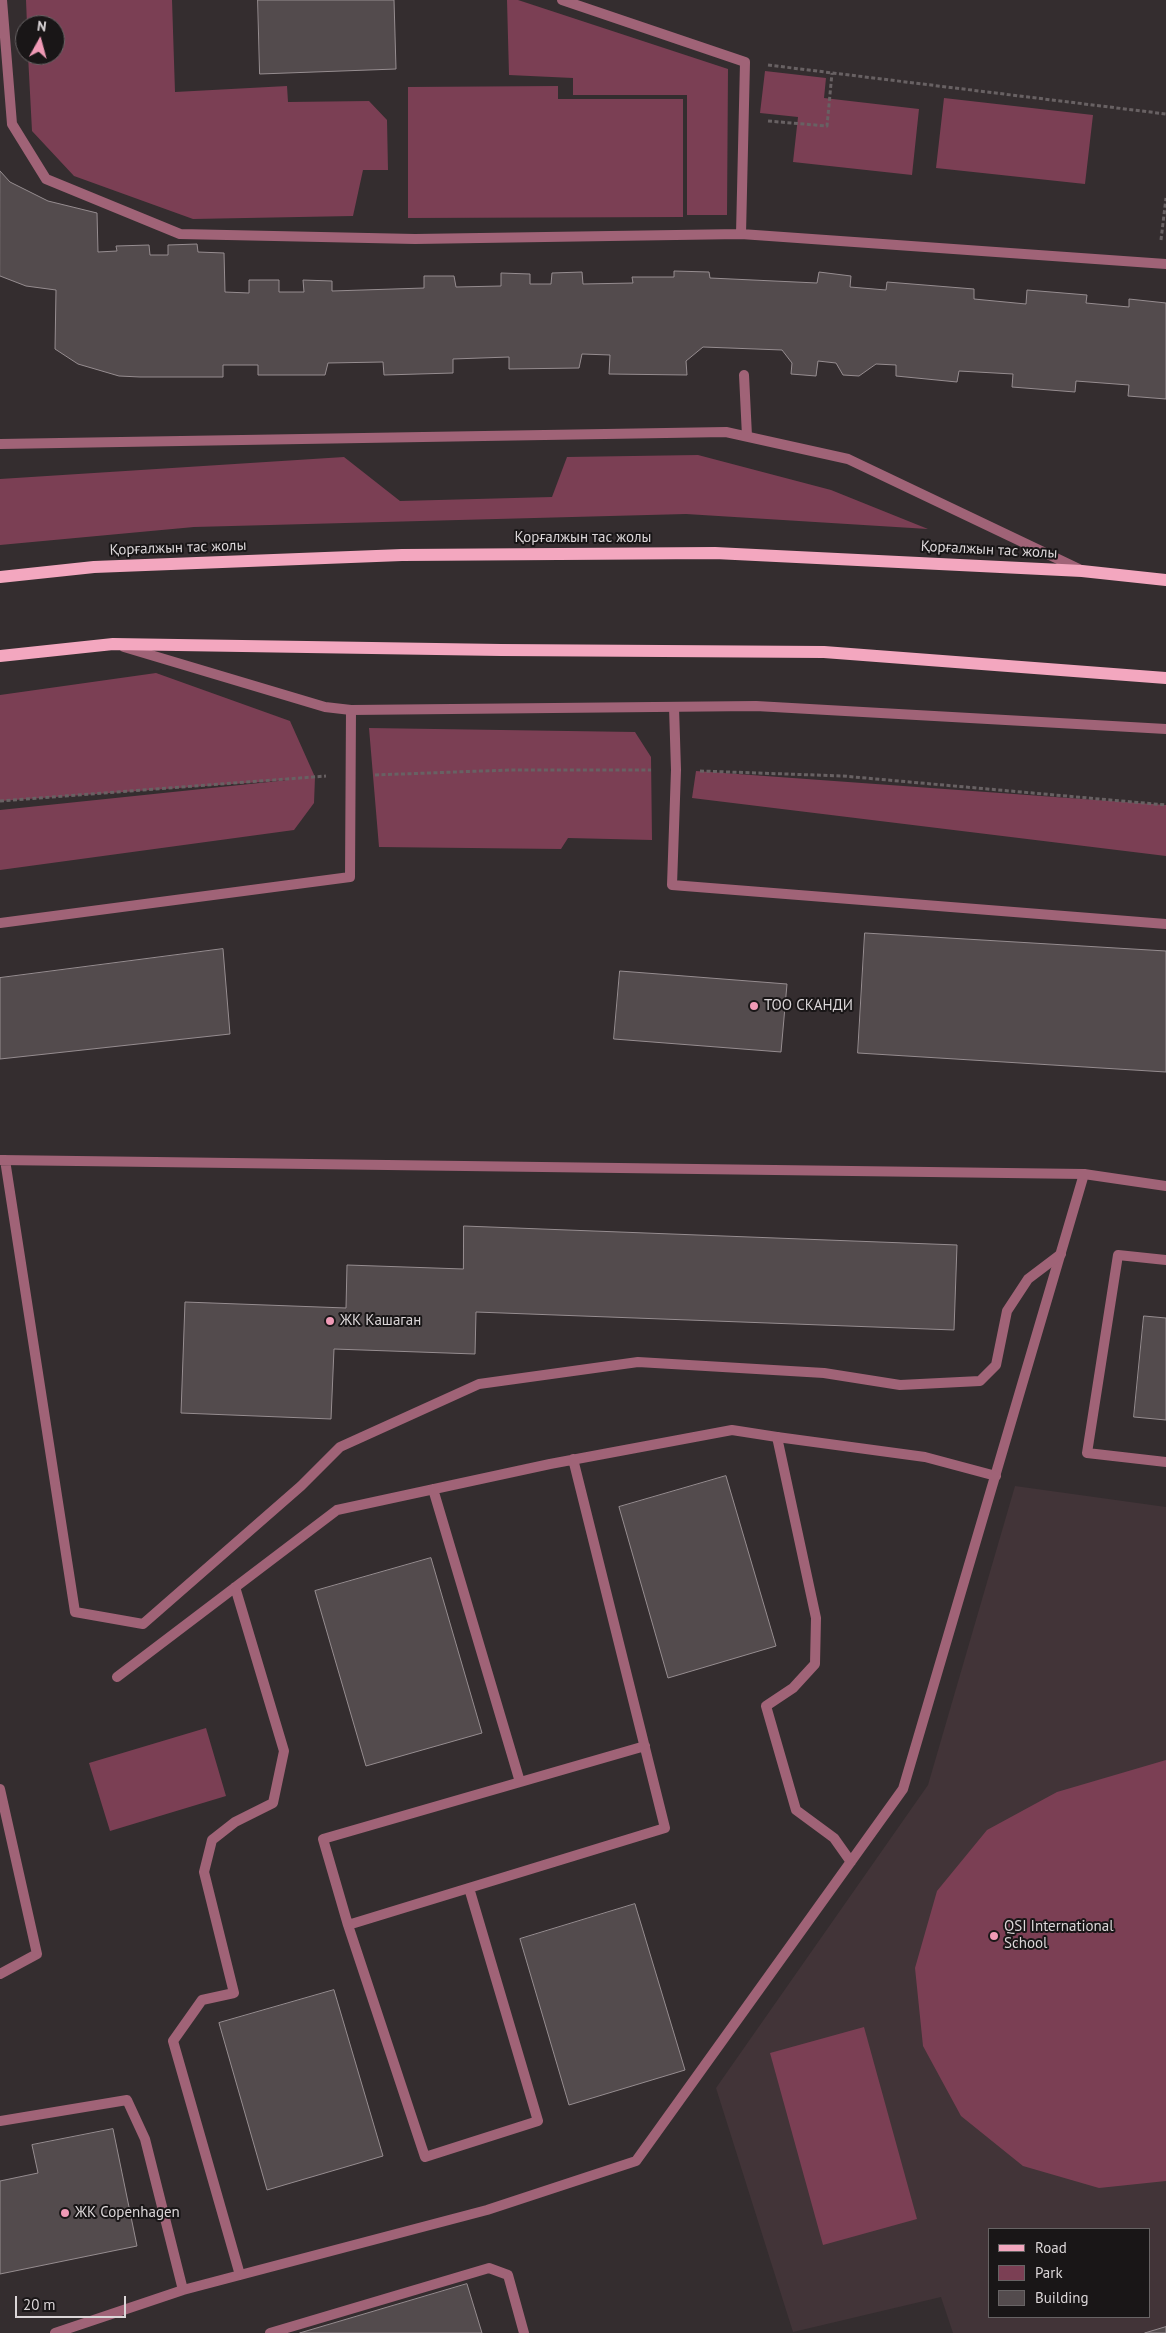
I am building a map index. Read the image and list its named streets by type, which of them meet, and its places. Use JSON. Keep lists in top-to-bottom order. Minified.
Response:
{"streets":{"main road":["Қорғалжын тас жолы"]},"places":["ТОО СКАНДИ","ЖК Кашаган","QSI International School","ЖК Copenhagen"],"legend":["Road","Park","Building"],"scale_bar":"20 m","north":"top"}
